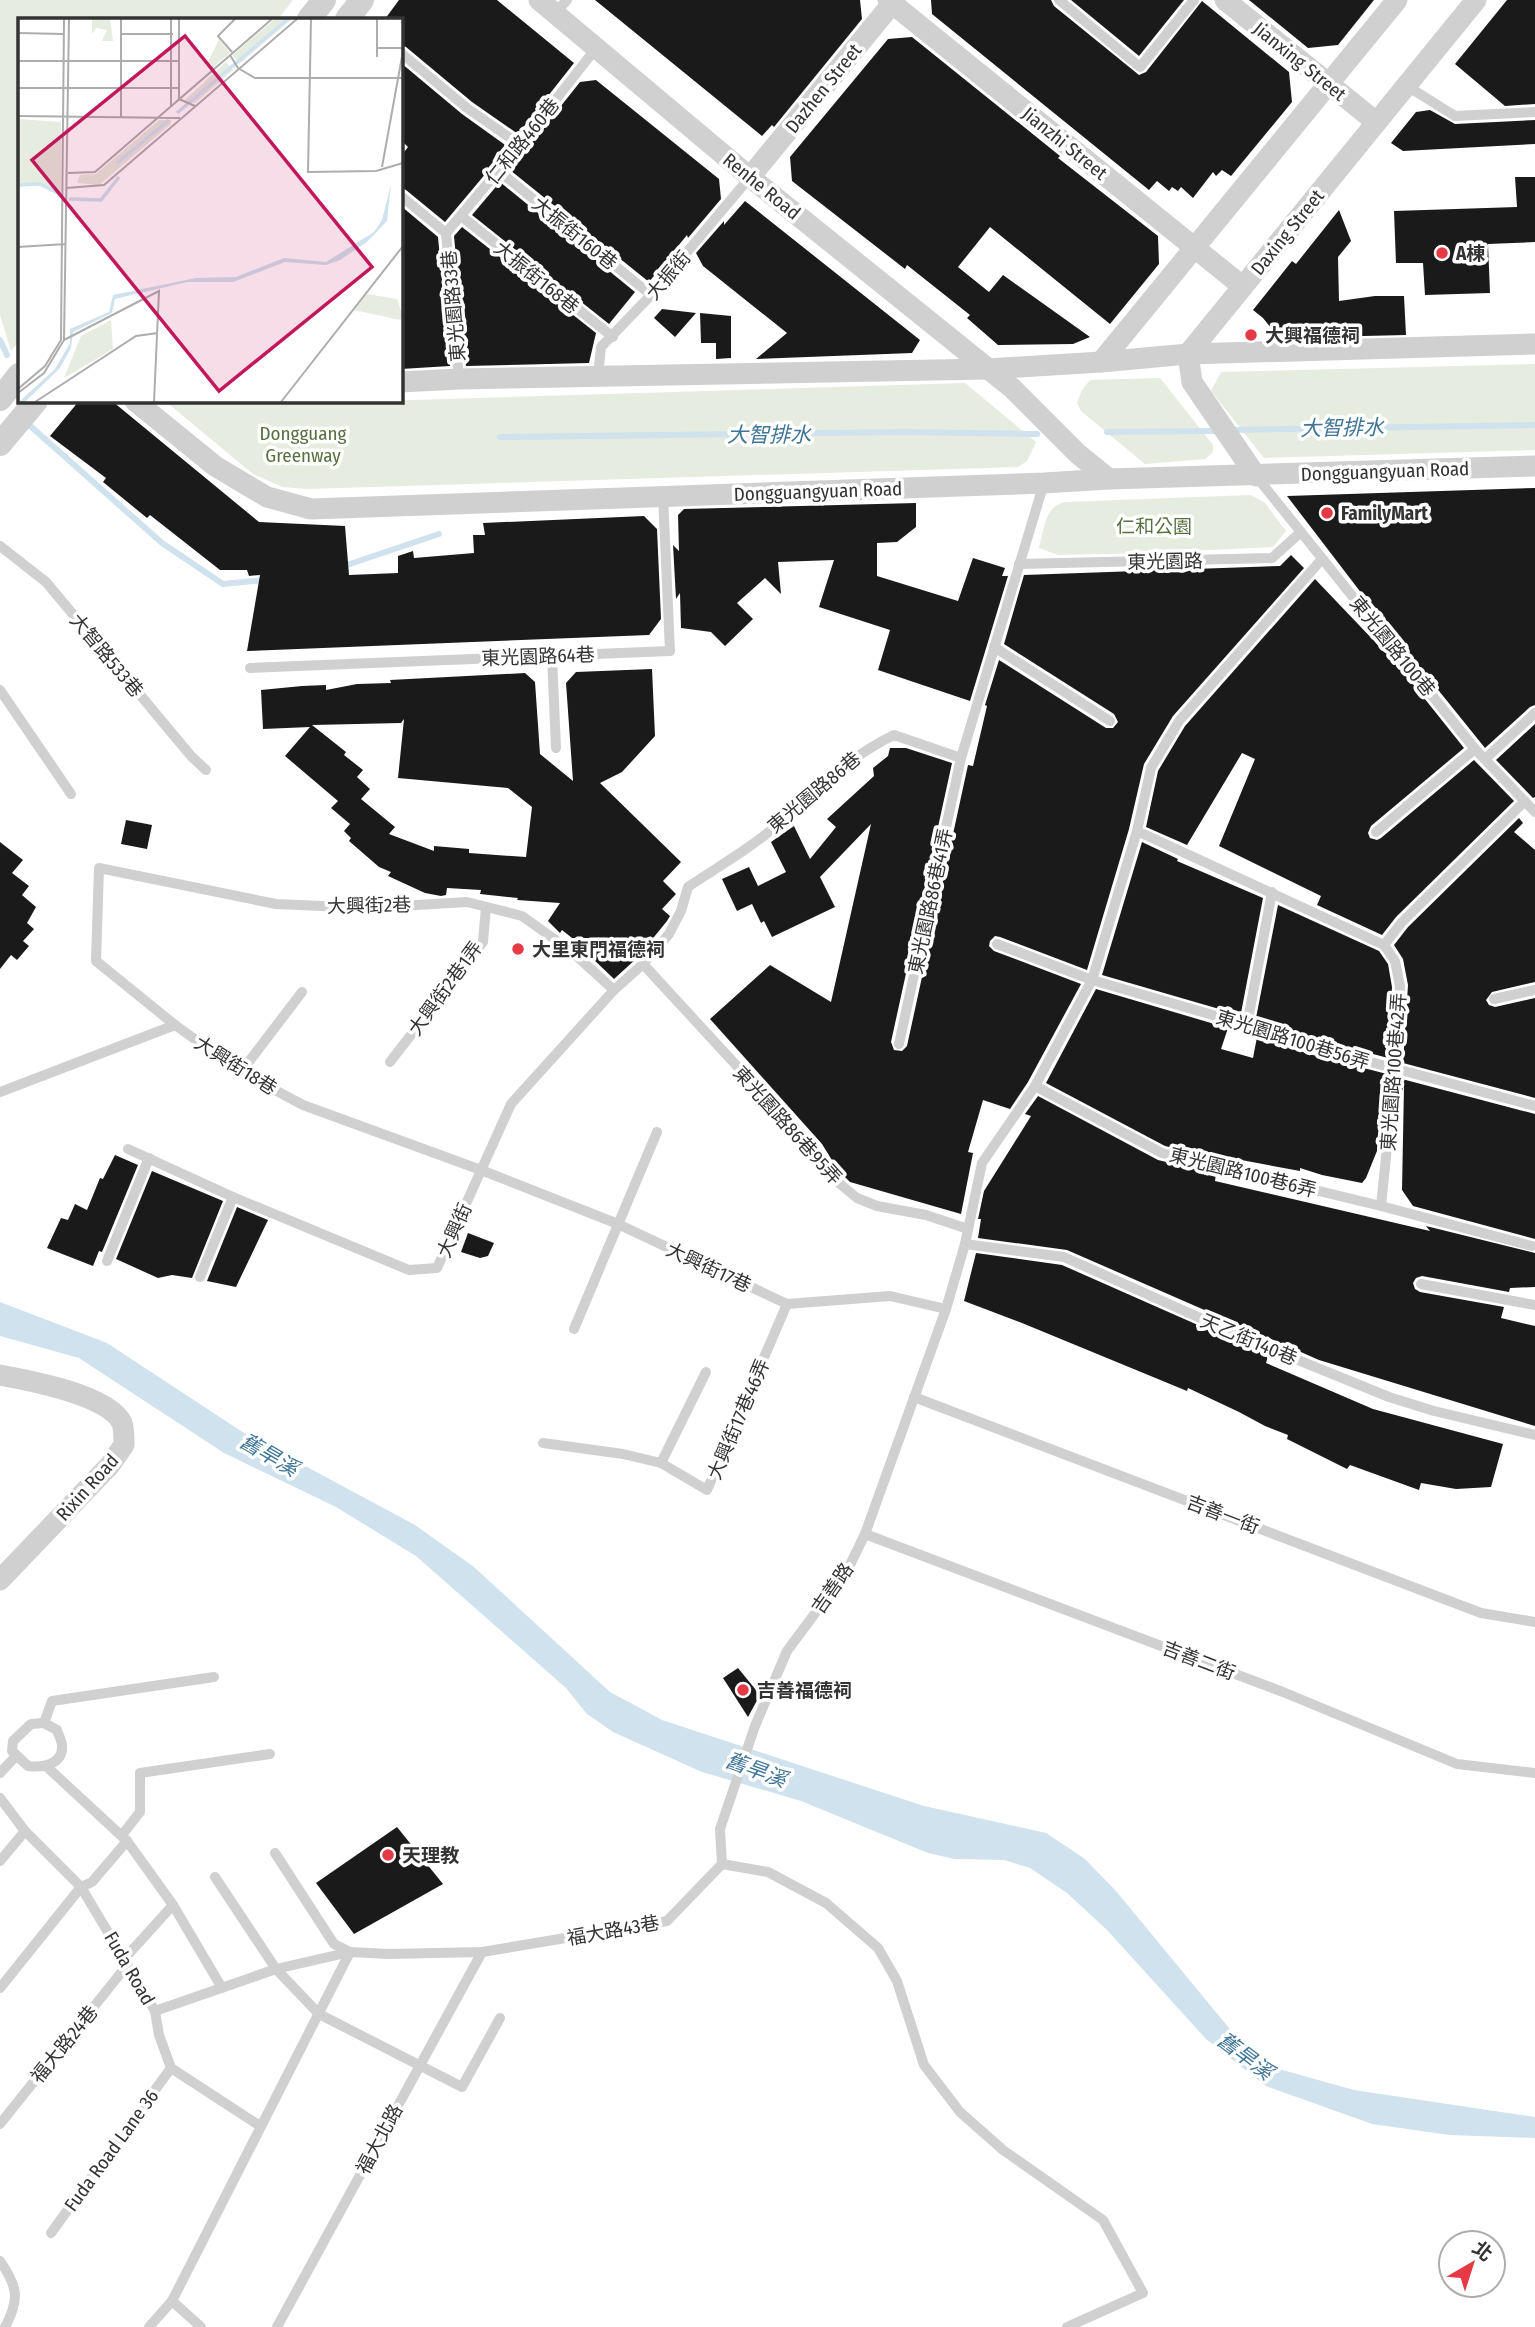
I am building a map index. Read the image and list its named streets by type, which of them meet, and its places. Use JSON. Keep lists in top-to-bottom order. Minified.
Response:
{"streets":{"street":["Jianxing Street","Dazhen Street","Jianzhi Street","Renhe Road","Daxing Street","Dongguangyuan Road","Rixin Road"],"lane":["仁和路460巷","大振街160巷","大振街","大振街168巷","東光園路33巷","東光園路","東光園路100巷","大智路533巷","東光園路64巷","東光園路86巷","東光園路86巷41弄","大興街2巷","大興街2巷1弄","東光園路100巷56弄","大興街18巷","東光園路100巷42弄","東光園路86巷95弄","東光園路100巷6弄","大興街","大興街17巷","天乙街140巷","大興街17巷46弄","吉善一街","吉善路","吉善二街","福大路43巷","Fuda Road","福大路24巷","福大北路","Fuda Road Lane 36"]},"crossings":[["Jianxing Street","Daxing Street"],["Dazhen Street","Jianzhi Street"],["Dazhen Street","Renhe Road"],["Dazhen Street","大振街"],["仁和路460巷","Renhe Road"],["仁和路460巷","大振街160巷"],["仁和路460巷","大振街168巷"],["仁和路460巷","東光園路33巷"],["Jianzhi Street","Daxing Street"],["Renhe Road","大振街"],["Renhe Road","Dongguangyuan Road"],["大振街160巷","大振街"],["大振街","大振街168巷"],["Dongguangyuan Road","東光園路100巷"],["Dongguangyuan Road","東光園路64巷"],["東光園路","東光園路100巷"],["東光園路86巷","東光園路86巷41弄"],["東光園路86巷","大興街2巷"],["東光園路86巷","東光園路86巷95弄"],["東光園路86巷","大興街"],["大興街2巷","大興街2巷1弄"],["大興街2巷","大興街18巷"],["大興街2巷","大興街"],["東光園路100巷56弄","東光園路100巷42弄"],["大興街18巷","大興街"],["大興街18巷","大興街17巷"],["東光園路100巷42弄","東光園路100巷6弄"],["大興街","大興街17巷"],["大興街17巷","大興街17巷46弄"],["大興街17巷","吉善路"],["吉善一街","吉善路"],["吉善路","吉善二街"],["吉善路","福大路43巷"],["福大路43巷","Fuda Road"],["福大路43巷","福大北路"],["Fuda Road","福大路24巷"],["Fuda Road","Fuda Road Lane 36"]],"water":["大智排水","舊旱溪"],"parks":["Dongguang Greenway","仁和公園"],"places":["A棟","大興福德祠","FamilyMart","大里東門福德祠","吉善福德祠","天理教"],"north":"top right"}
